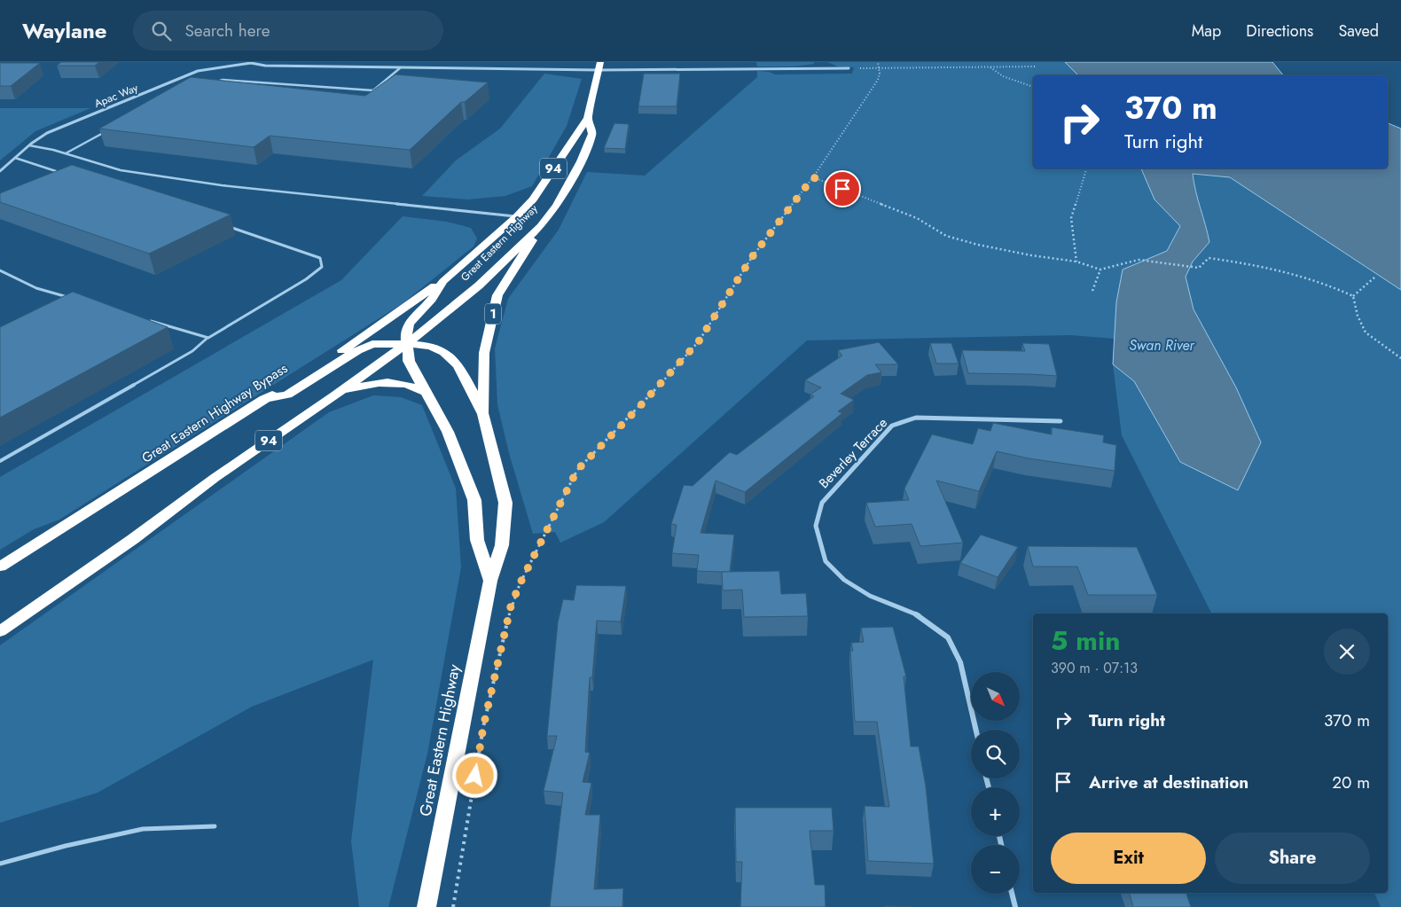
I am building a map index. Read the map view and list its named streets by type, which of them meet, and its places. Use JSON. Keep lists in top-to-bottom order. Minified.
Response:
{"streets":{"highway":["94","Great Eastern Highway","1","Great Eastern Highway Bypass"],"street":["Apac Way","Beverley Terrace"]},"crossings":[["Apac Way","Great Eastern Highway"],["94","Great Eastern Highway"],["Great Eastern Highway","1"],["Great Eastern Highway","Great Eastern Highway Bypass"]],"water":["Swan River"],"north":"bottom right","page":{"header":"Waylane","search":"Search here","nav":["Map","Directions","Saved"],"turn":["370 m","Turn right"],"heading":["5 min","390 m · 07:13"],"map_buttons":["+","−"],"list":[{"name":"Turn right","value":"370 m"},{"name":"Arrive at destination","value":"20 m"}],"buttons":["Exit","Share"]}}
